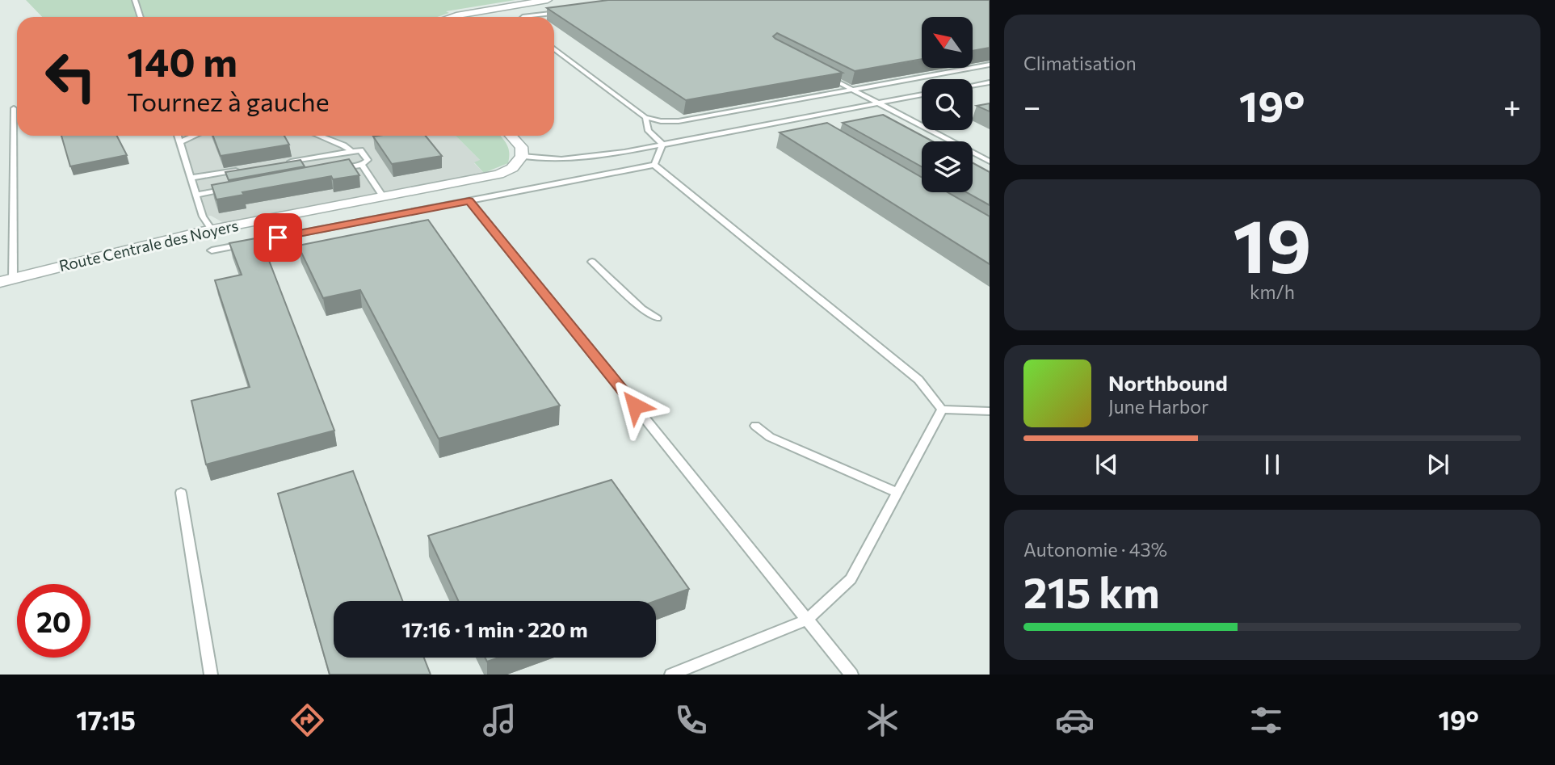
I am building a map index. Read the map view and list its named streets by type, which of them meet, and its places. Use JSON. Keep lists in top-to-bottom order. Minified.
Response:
{"streets":{"street":["Route Centrale des Noyers"]},"north":"top left","page":{"tile":["Climatisation",["19","km/h"],["Autonomie · 43%","215 km"]],"turn":["140 m","Tournez à gauche"],"heat":["−","19°","+"],"song":["Northbound","June Harbor"],"limit":"20","trip":"17:16 · 1 min · 220 m","tabs":["17:15","19°"]}}
